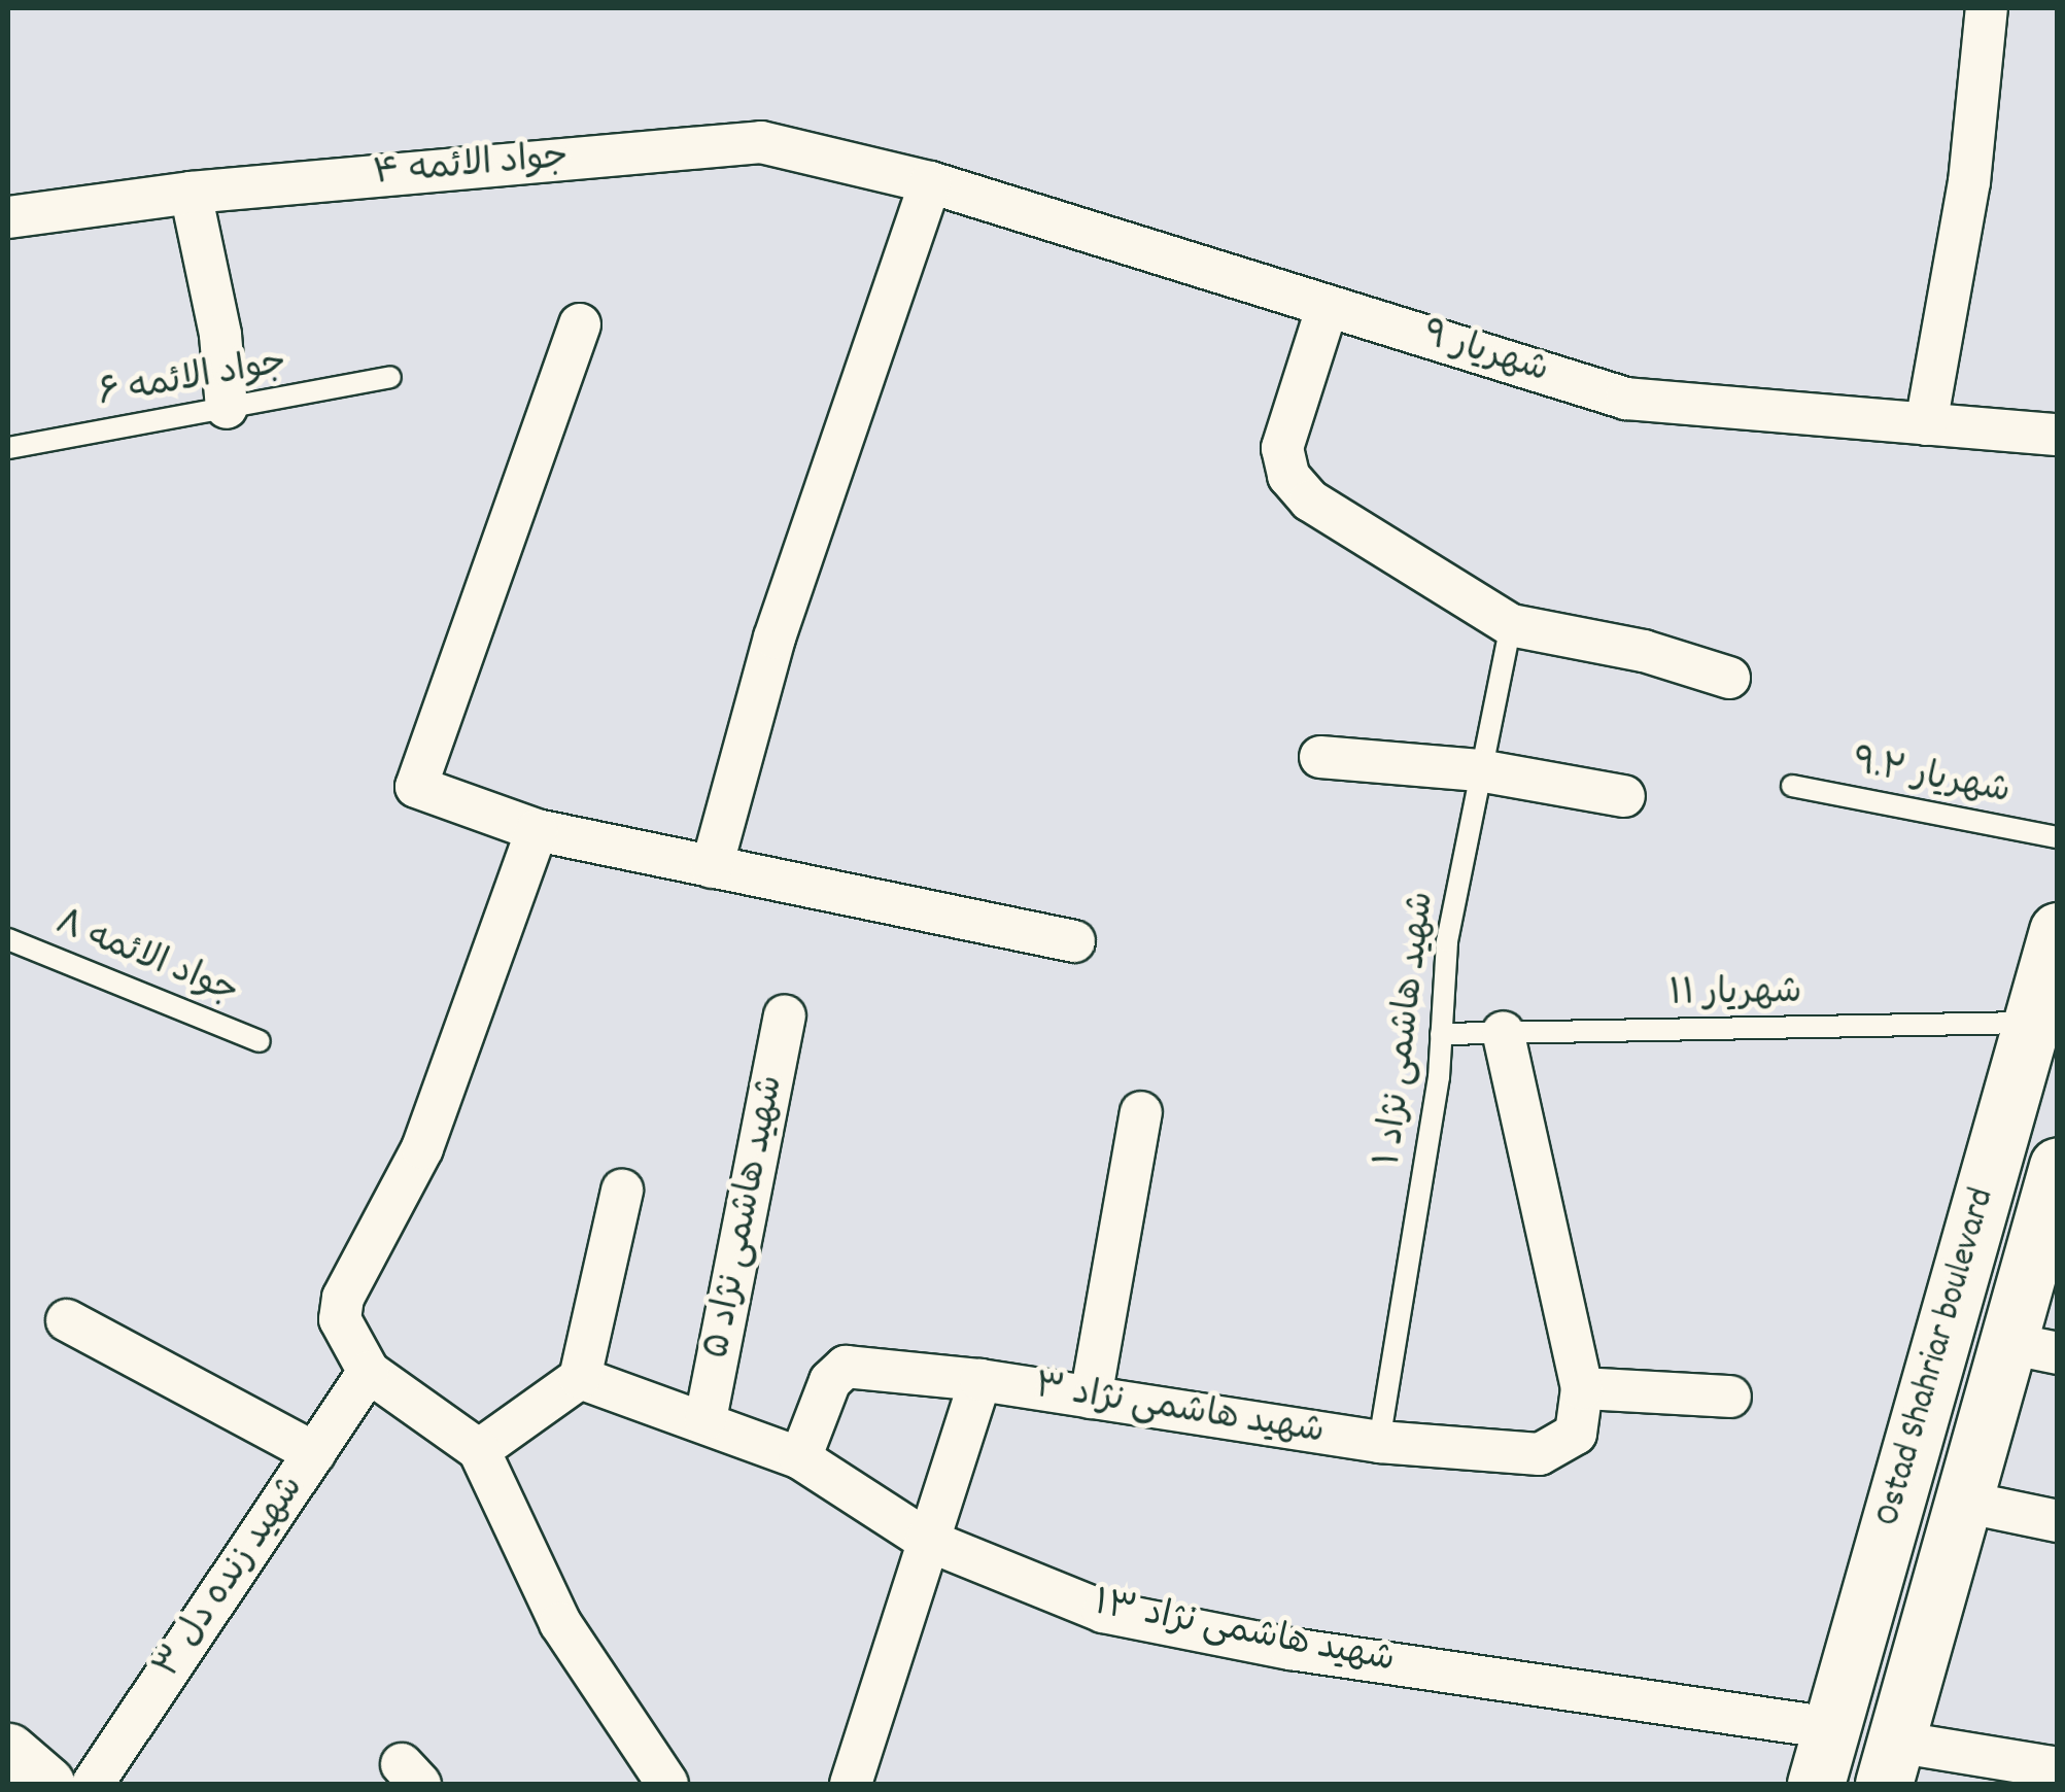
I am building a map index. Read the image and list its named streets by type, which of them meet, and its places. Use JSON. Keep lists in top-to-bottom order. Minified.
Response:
{"streets":{"main road":["Ostad Shahriar boulevard"],"street":["جواد الائمه ۴","شهریار ۹","شهید هاشمی نژاد ۵","شهید هاشمی نژاد ۳","شهید زنده دل ۳","شهید هاشمی نژاد ۱۳"],"lane":["جواد الائمه ۶","شهریار ۹.۲","جواد الائمه ۸","شهریار ۱۱","شهید هاشمی نژاد ۱"]},"crossings":[["جواد الائمه ۴","شهریار ۹"],["شهریار ۱۱","شهید هاشمی نژاد ۱"],["شهریار ۱۱","Ostad Shahriar boulevard"],["شهید هاشمی نژاد ۱","شهید هاشمی نژاد ۳"],["شهید هاشمی نژاد ۵","شهید هاشمی نژاد ۱۳"],["Ostad Shahriar boulevard","شهید هاشمی نژاد ۱۳"],["شهید هاشمی نژاد ۳","شهید هاشمی نژاد ۱۳"]]}
